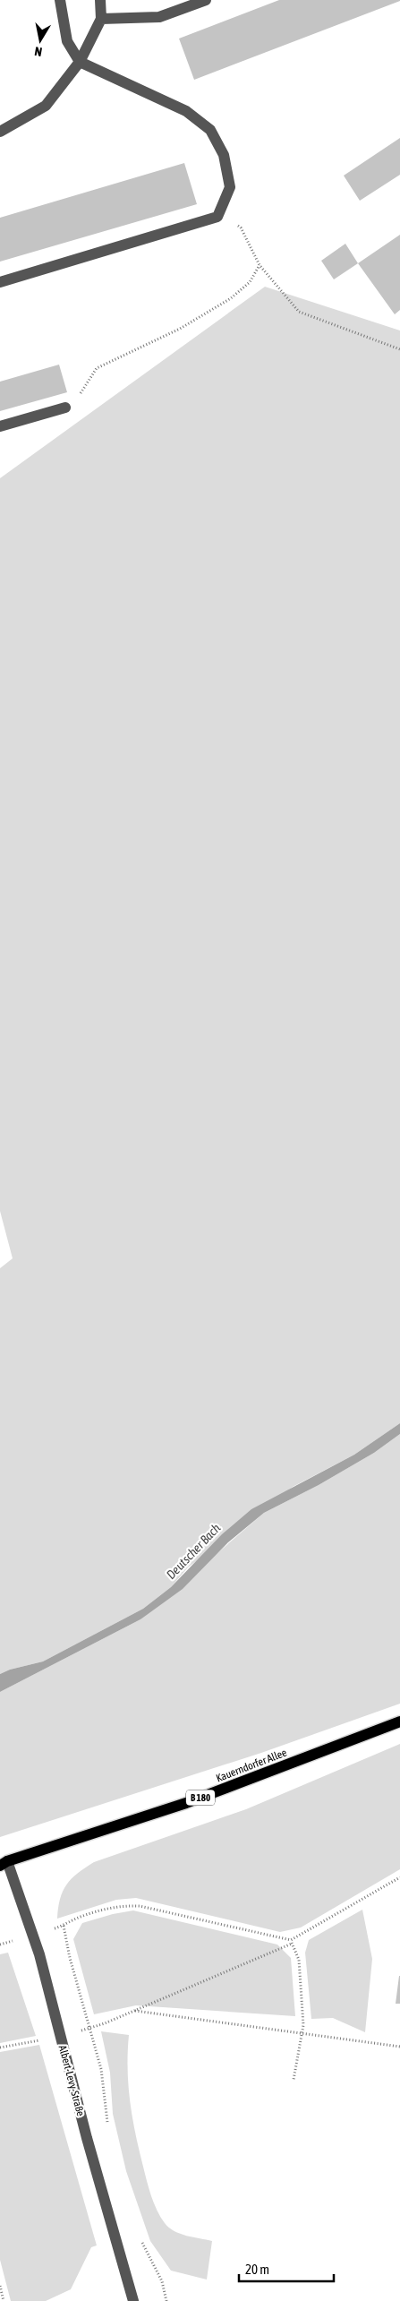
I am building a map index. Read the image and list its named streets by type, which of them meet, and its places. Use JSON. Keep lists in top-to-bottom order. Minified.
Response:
{"streets":{"main road":["Kauerndorfer Allee","B 180"],"street":["Albert-Levy-Straße"]},"crossings":[["Kauerndorfer Allee","Albert-Levy-Straße"]],"water":["Deutscher Bach"],"scale_bar":"20 m","north":"bottom"}
